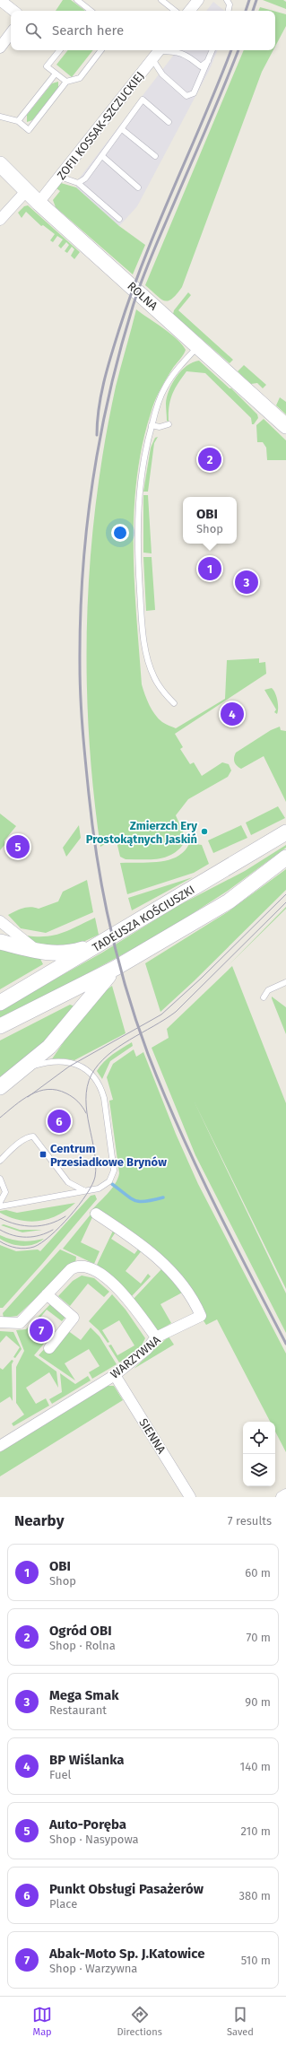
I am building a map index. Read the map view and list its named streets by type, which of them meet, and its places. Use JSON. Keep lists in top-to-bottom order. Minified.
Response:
{"streets":{"main road":["ROLNA","TADEUSZA KOŚCIUSZKI"],"street":["ZOFII KOSSAK-SZCZUCKIEJ","WARZYWNA","SIENNA"]},"crossings":[["ZOFII KOSSAK-SZCZUCKIEJ","ROLNA"],["WARZYWNA","SIENNA"]],"places":{"other":["Zmierzch Ery Prostokątnych Jaskiń"],"transit":["Centrum Przesiadkowe Brynów"]},"page":{"search":"Search here","pins":["2","1","3","4","5","6","7"],"popup":["OBI","Shop"],"heading":["Nearby","7 results"],"list":[{"mark":"1","name":"OBI","note":"Shop","value":"60 m"},{"mark":"2","name":"Ogród OBI","note":"Shop · Rolna","value":"70 m"},{"mark":"3","name":"Mega Smak","note":"Restaurant","value":"90 m"},{"mark":"4","name":"BP Wiślanka","note":"Fuel","value":"140 m"},{"mark":"5","name":"Auto-Poręba","note":"Shop · Nasypowa","value":"210 m"},{"mark":"6","name":"Punkt Obsługi Pasażerów","note":"Place","value":"380 m"},{"mark":"7","name":"Abak-Moto Sp. J.Katowice","note":"Shop · Warzywna","value":"510 m"}],"nav":["Map","Directions","Saved"]}}
